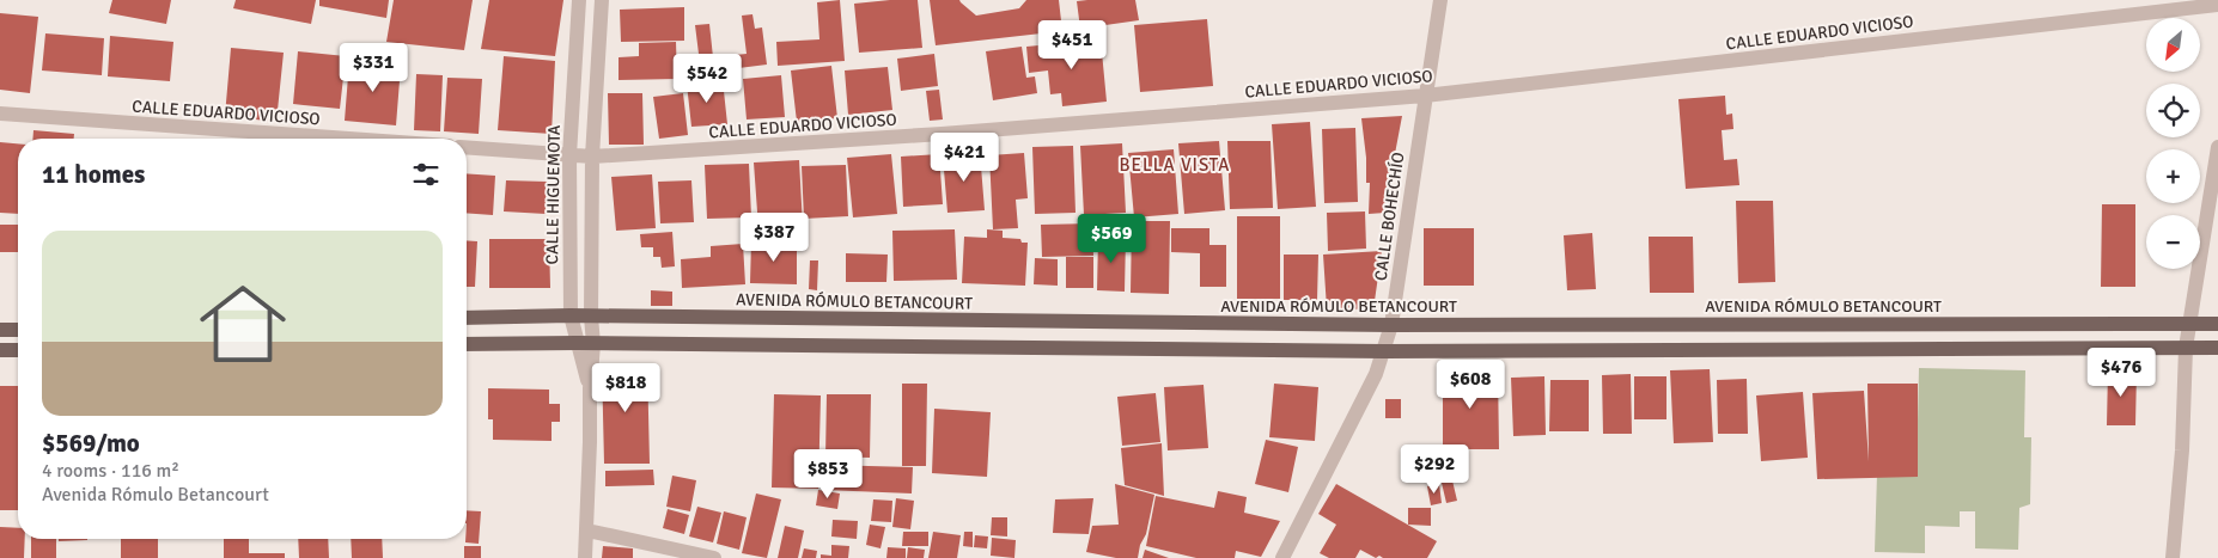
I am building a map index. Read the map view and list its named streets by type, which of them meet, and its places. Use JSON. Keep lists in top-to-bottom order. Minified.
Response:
{"streets":{"main road":["AVENIDA RÓMULO BETANCOURT"],"street":["CALLE EDUARDO VICIOSO","CALLE HIGUEMOTA","CALLE BOHECHÍO"]},"crossings":[["CALLE EDUARDO VICIOSO","CALLE HIGUEMOTA"],["CALLE EDUARDO VICIOSO","CALLE BOHECHÍO"],["CALLE HIGUEMOTA","AVENIDA RÓMULO BETANCOURT"],["CALLE BOHECHÍO","AVENIDA RÓMULO BETANCOURT"]],"districts":["BELLA VISTA"],"north":"bottom left","page":{"map_buttons":["+","−"],"price":["$451","$331","$542","$421","$387","$569","$476","$608","$818","$292","$853"],"heading":"11 homes","list":[{"name":"$569/mo","note":"4 rooms · 116 m² · Avenida Rómulo Betancourt"}]}}
